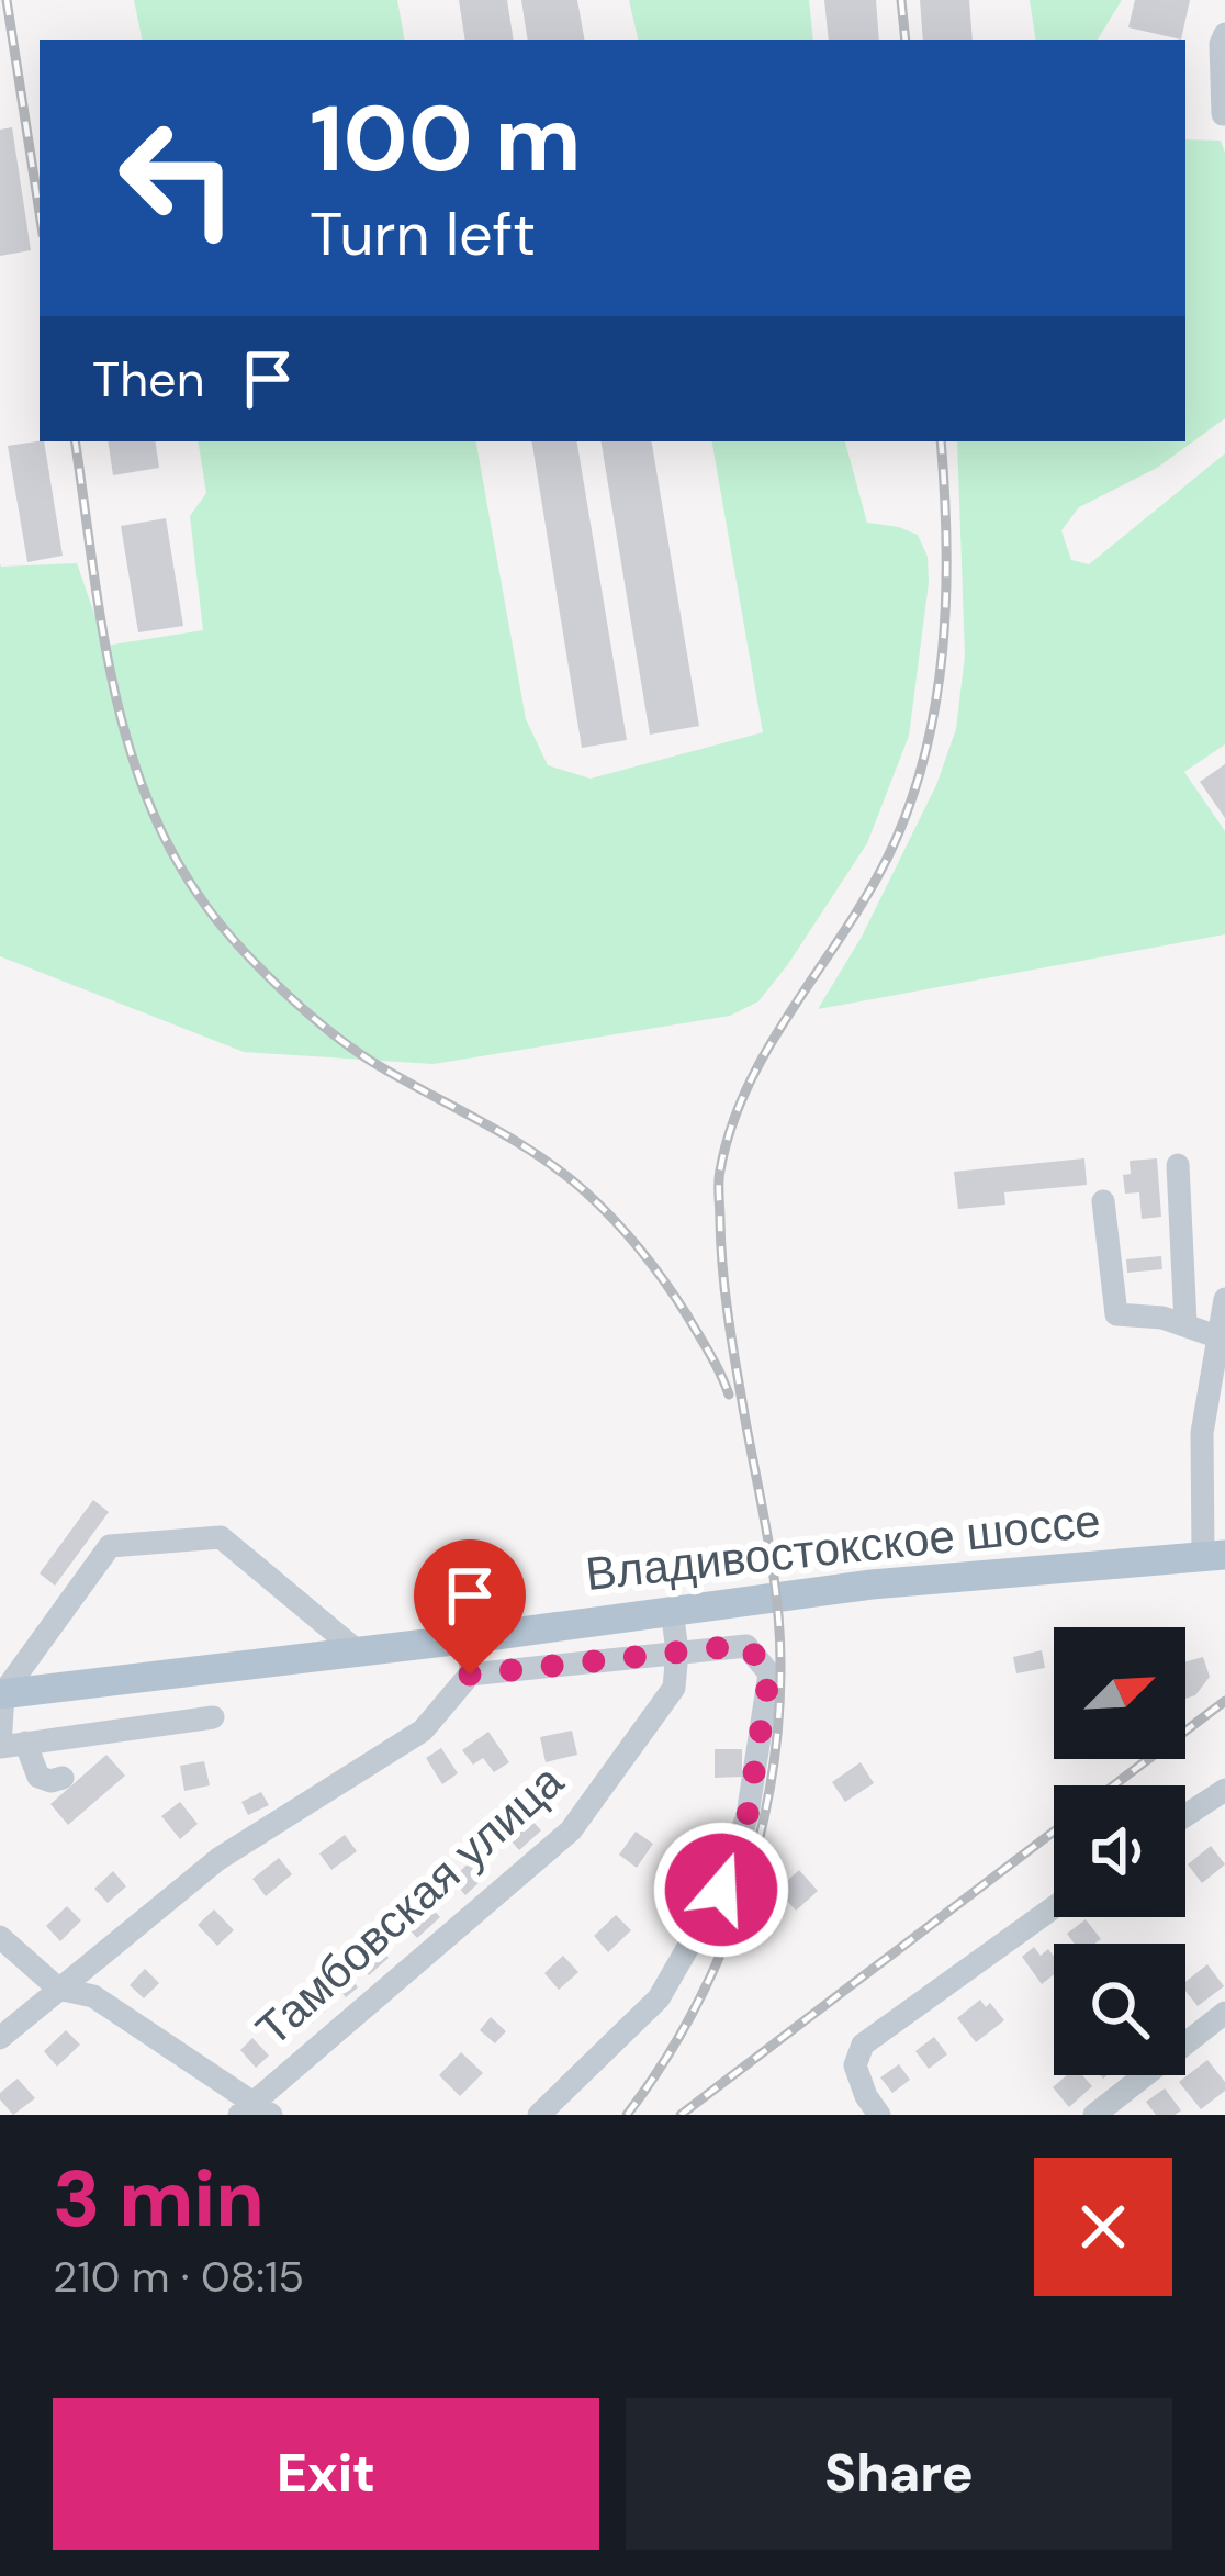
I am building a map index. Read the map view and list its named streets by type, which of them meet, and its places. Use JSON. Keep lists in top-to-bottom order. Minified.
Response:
{"streets":{"main road":["Владивостокское шоссе"],"street":["Тамбовская улица"]},"crossings":[["Владивостокское шоссе","Тамбовская улица"]],"north":"top right","page":{"turn":["100 m","Turn left"],"then":"Then","heading":["3 min","210 m · 08:15"],"buttons":["Exit","Share"]}}
